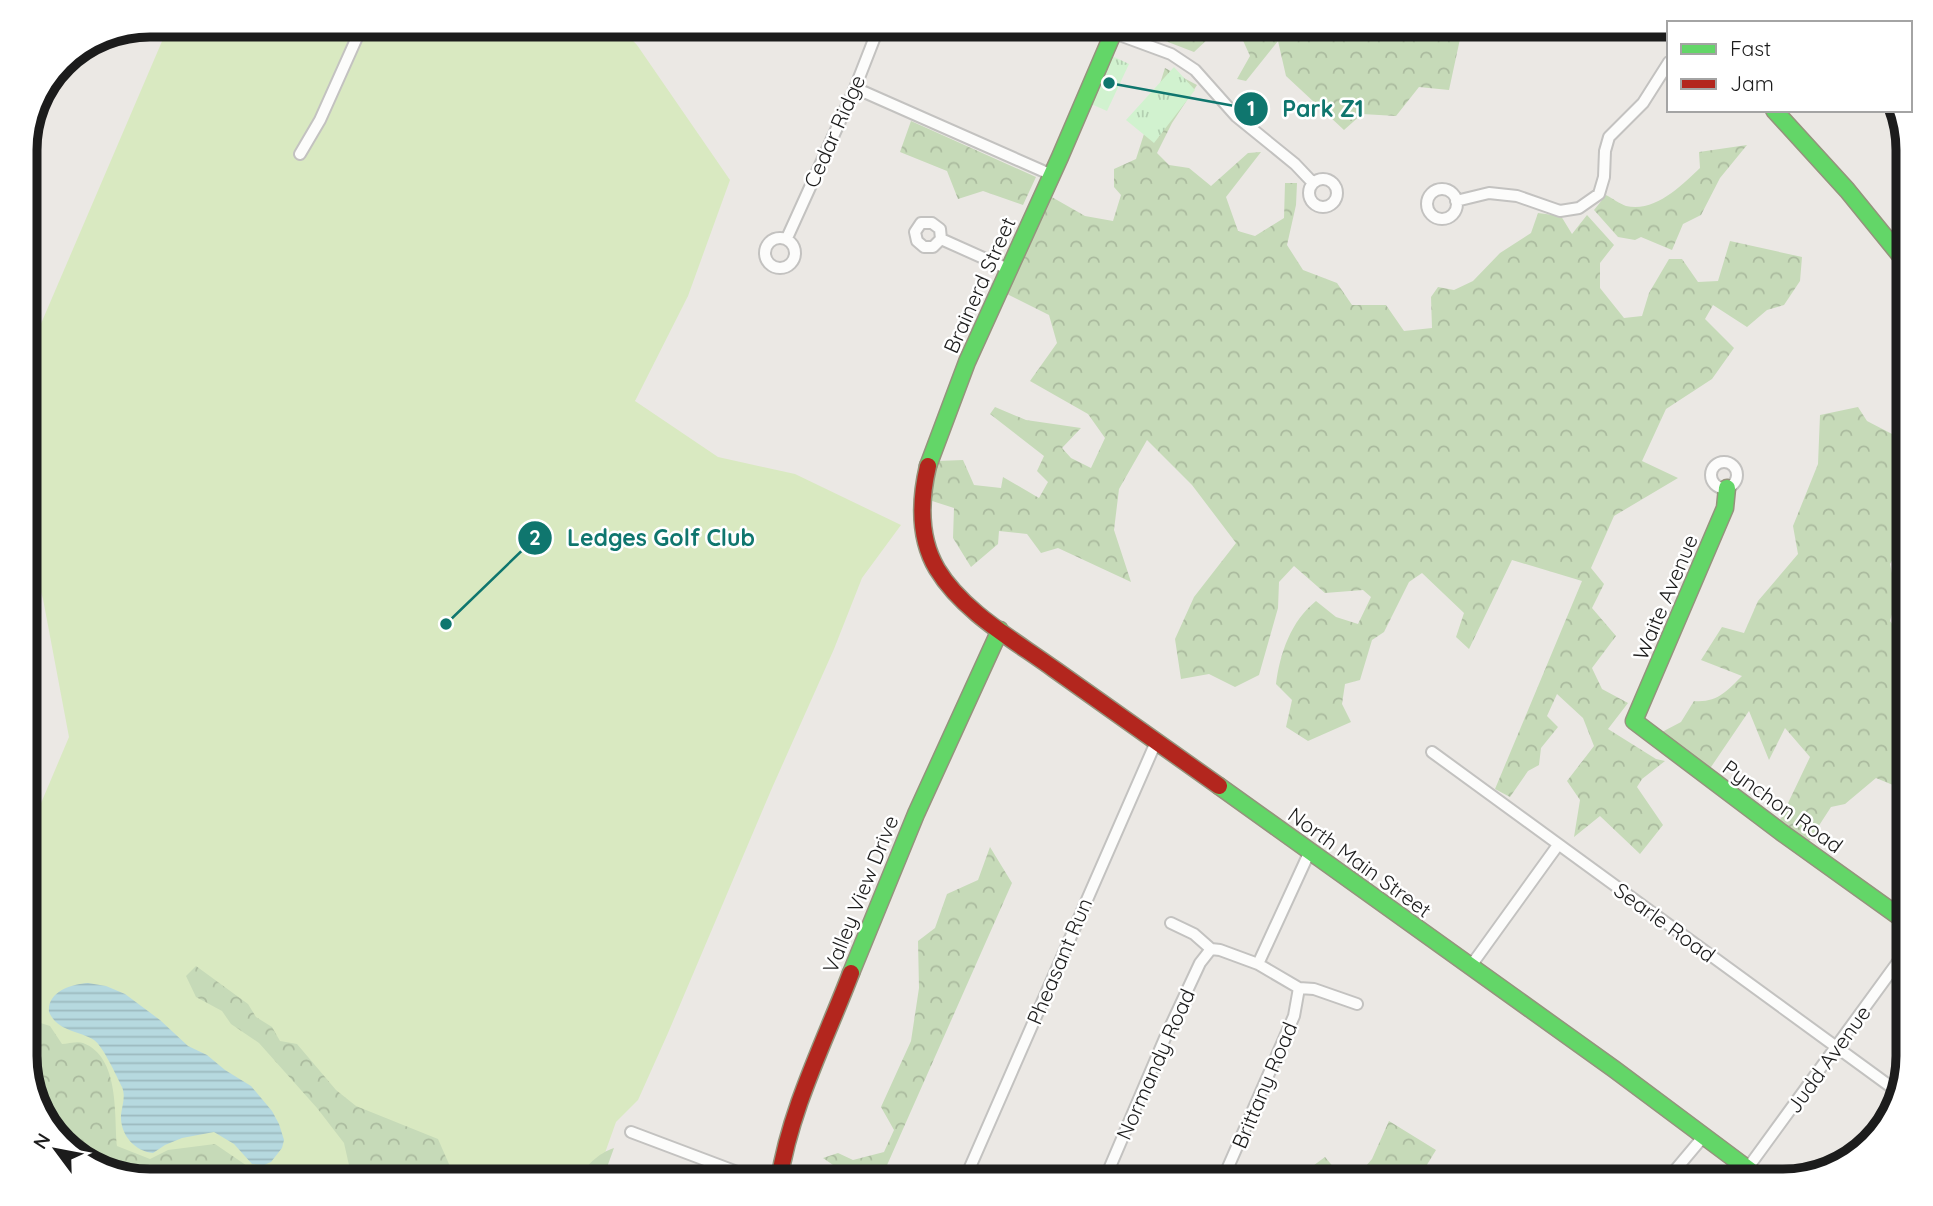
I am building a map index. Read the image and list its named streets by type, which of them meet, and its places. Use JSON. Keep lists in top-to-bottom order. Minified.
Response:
{"streets":{"street":["Cedar Ridge","Brainerd Street","Waite Avenue","Pynchon Road","North Main Street","Valley View Drive","Searle Road","Pheasant Run","Judd Avenue","Normandy Road","Brittany Road"]},"crossings":[["Brainerd Street","North Main Street"],["Waite Avenue","Pynchon Road"],["North Main Street","Valley View Drive"],["North Main Street","Pheasant Run"],["North Main Street","Judd Avenue"],["Searle Road","Judd Avenue"]],"places":["Park Z1","Ledges Golf Club"],"legend":["Fast","Jam"],"north":"top left"}
